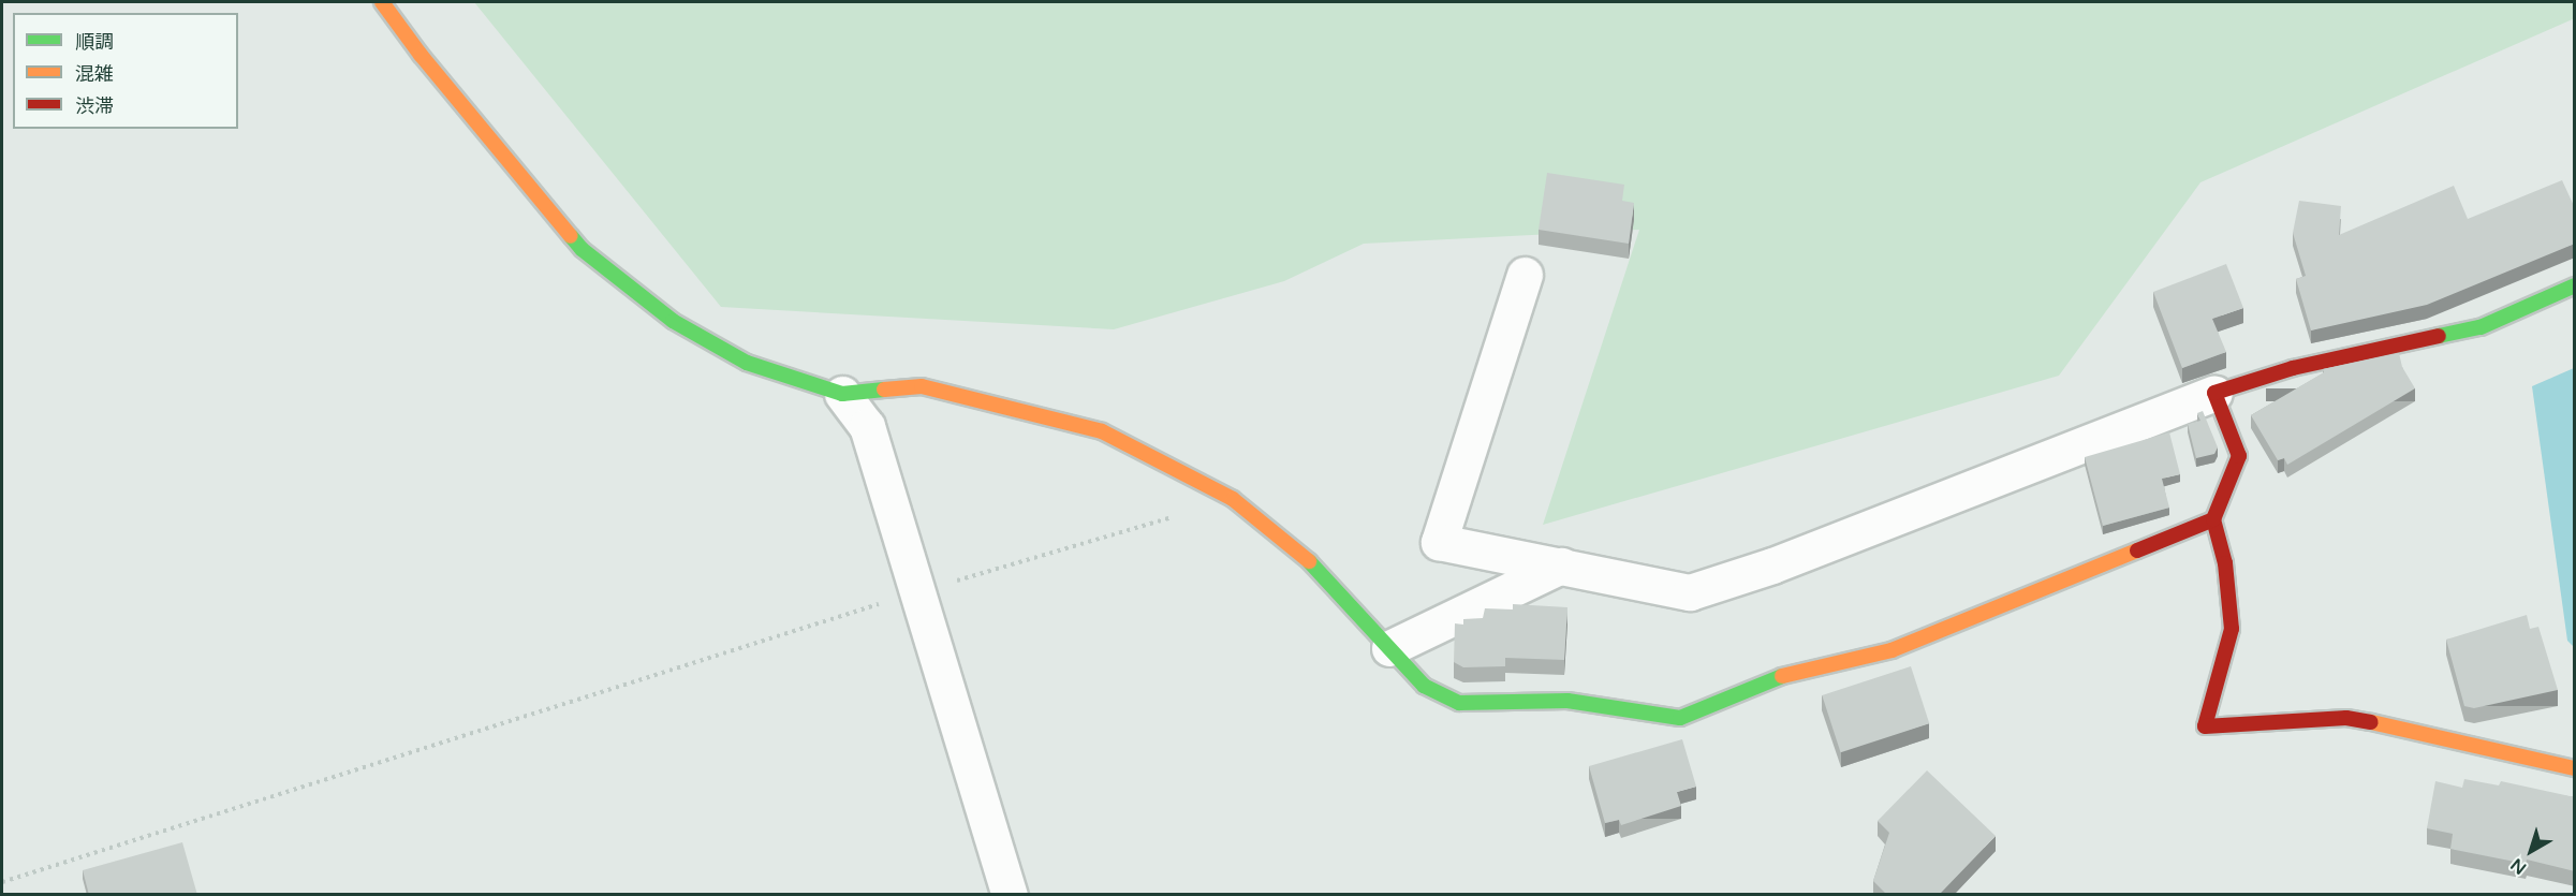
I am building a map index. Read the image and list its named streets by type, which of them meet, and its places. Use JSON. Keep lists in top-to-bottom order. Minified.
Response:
{"legend":["順調","混雑","渋滞"],"north":"bottom left"}
